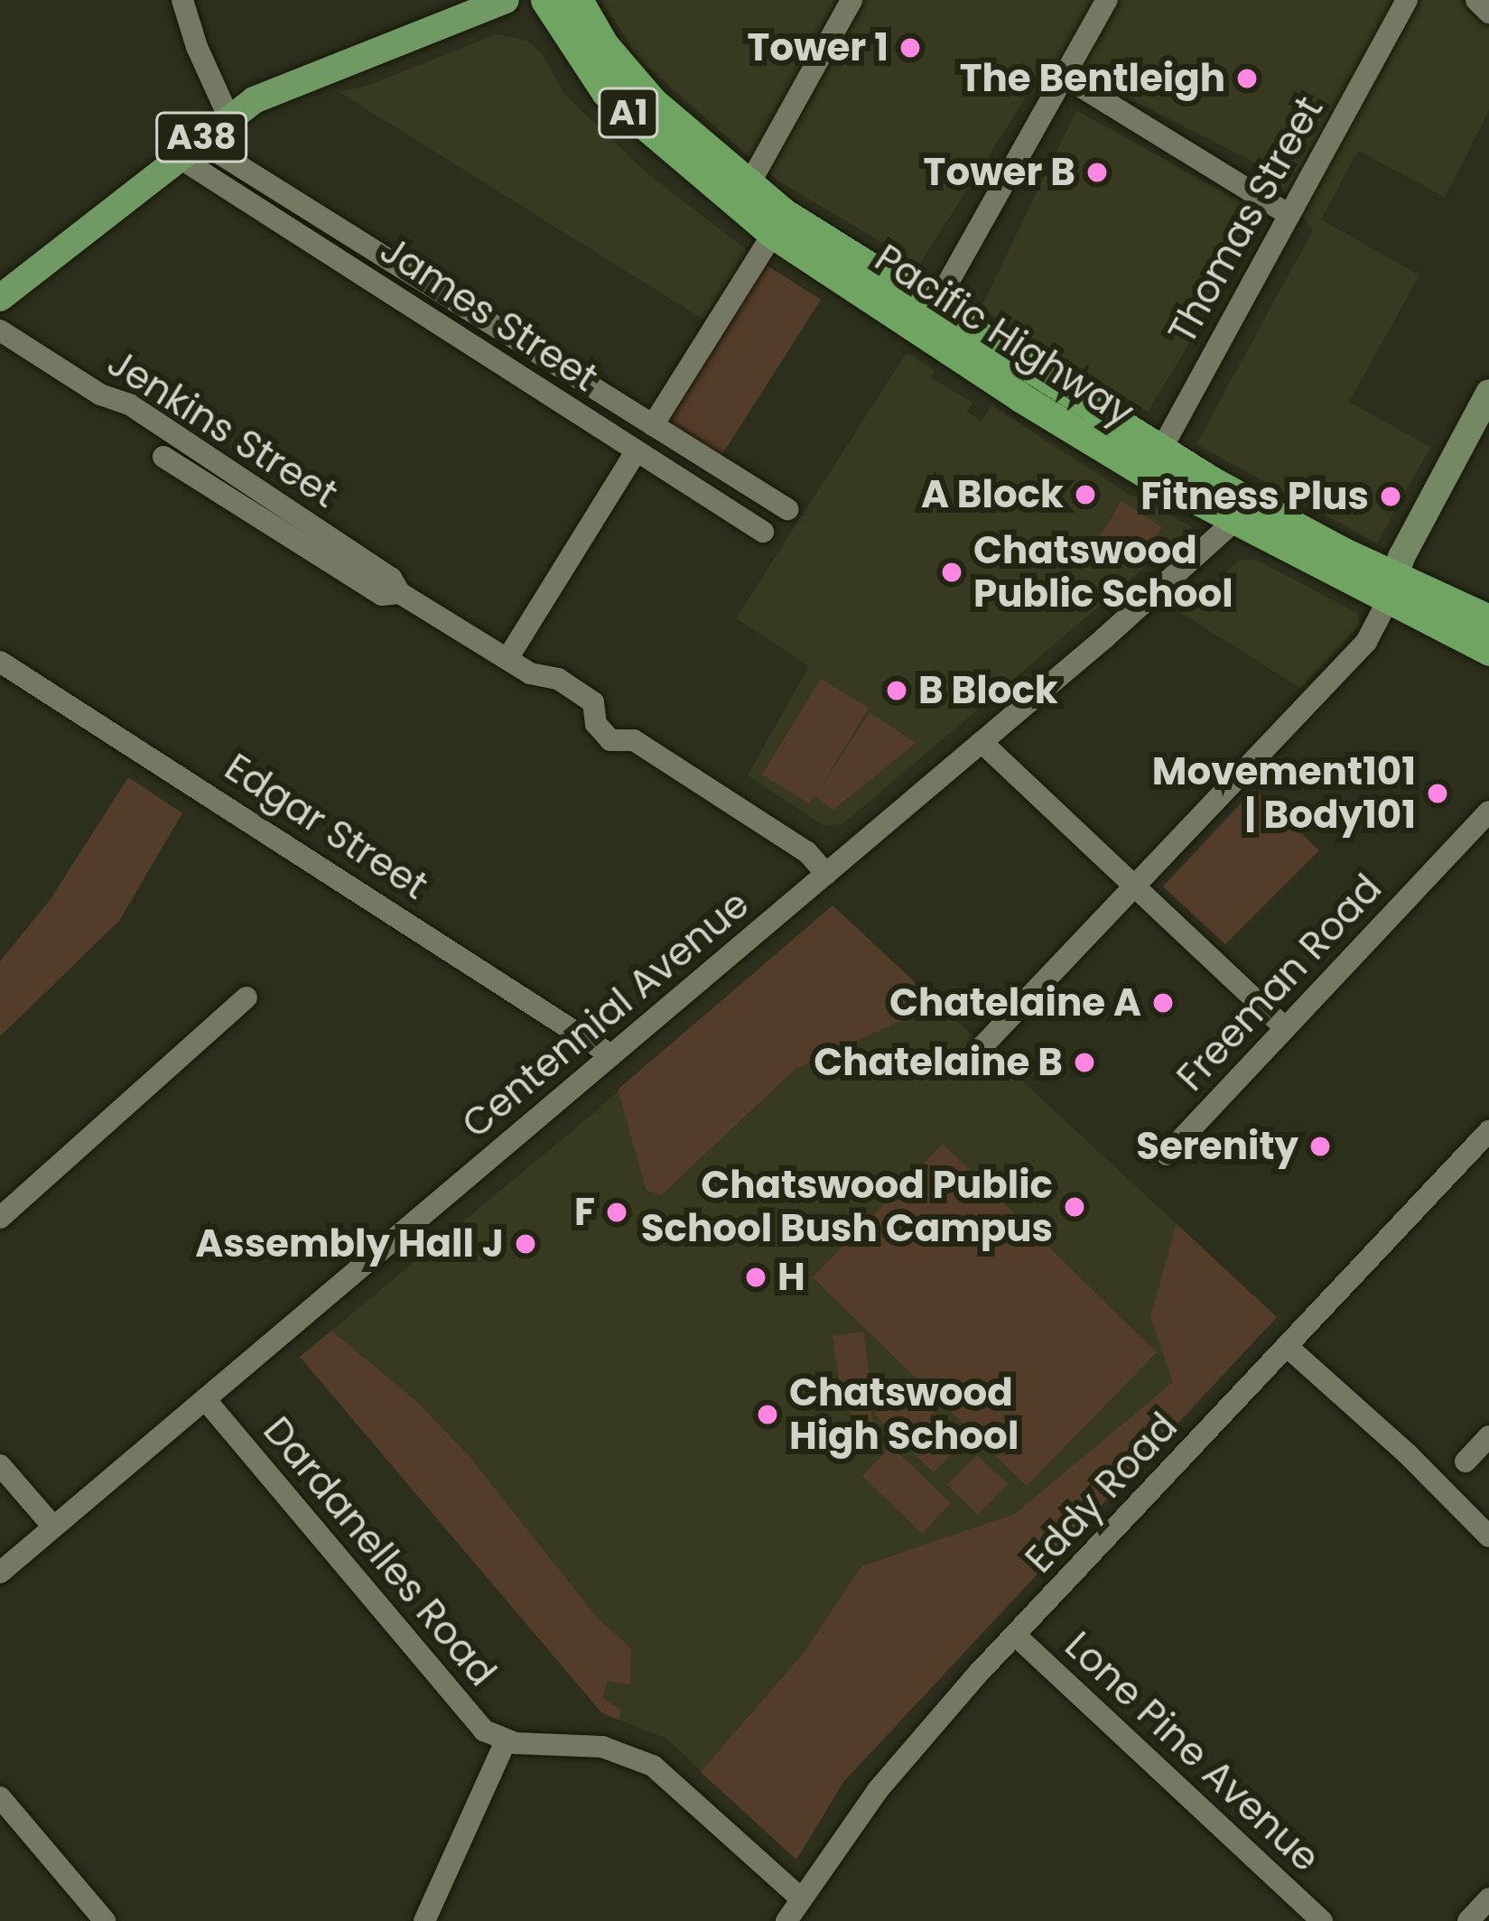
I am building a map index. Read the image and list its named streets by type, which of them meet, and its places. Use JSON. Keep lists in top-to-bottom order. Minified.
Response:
{"streets":{"highway":["A1","Pacific Highway"],"main road":["A38"],"street":["Thomas Street","James Street","Jenkins Street","Edgar Street","Freeman Road","Centennial Avenue","Eddy Road","Dardanelles Road","Lone Pine Avenue"]},"crossings":[["A38","James Street"],["Thomas Street","Pacific Highway"],["Pacific Highway","Centennial Avenue"],["Jenkins Street","Centennial Avenue"],["Edgar Street","Centennial Avenue"],["Centennial Avenue","Dardanelles Road"],["Eddy Road","Lone Pine Avenue"]],"places":["Tower 1","The Bentleigh","Tower B","A Block","Fitness Plus","Chatswood Public School","B Block","Movement101 | Body101","Chatelaine A","Chatelaine B","Serenity","Chatswood Public School Bush Campus","F","Assembly Hall J","H","Chatswood High School"]}
